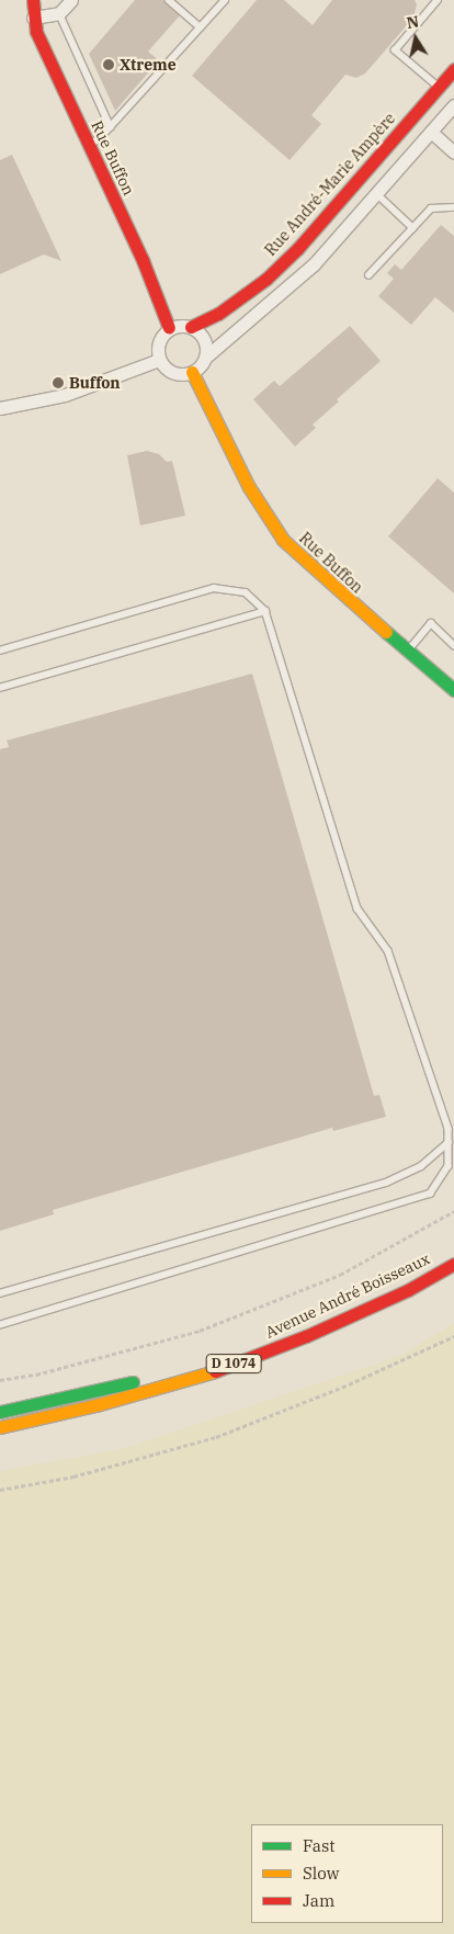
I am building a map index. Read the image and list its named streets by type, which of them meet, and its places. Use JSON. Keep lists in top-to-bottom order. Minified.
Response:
{"streets":{"street":["Rue Buffon","Rue André-Marie Ampère","Avenue André Boisseaux","D 1074"]},"crossings":[["Rue Buffon","Rue André-Marie Ampère"]],"places":["Xtreme","Buffon"],"legend":["Fast","Slow","Jam"],"north":"top"}
